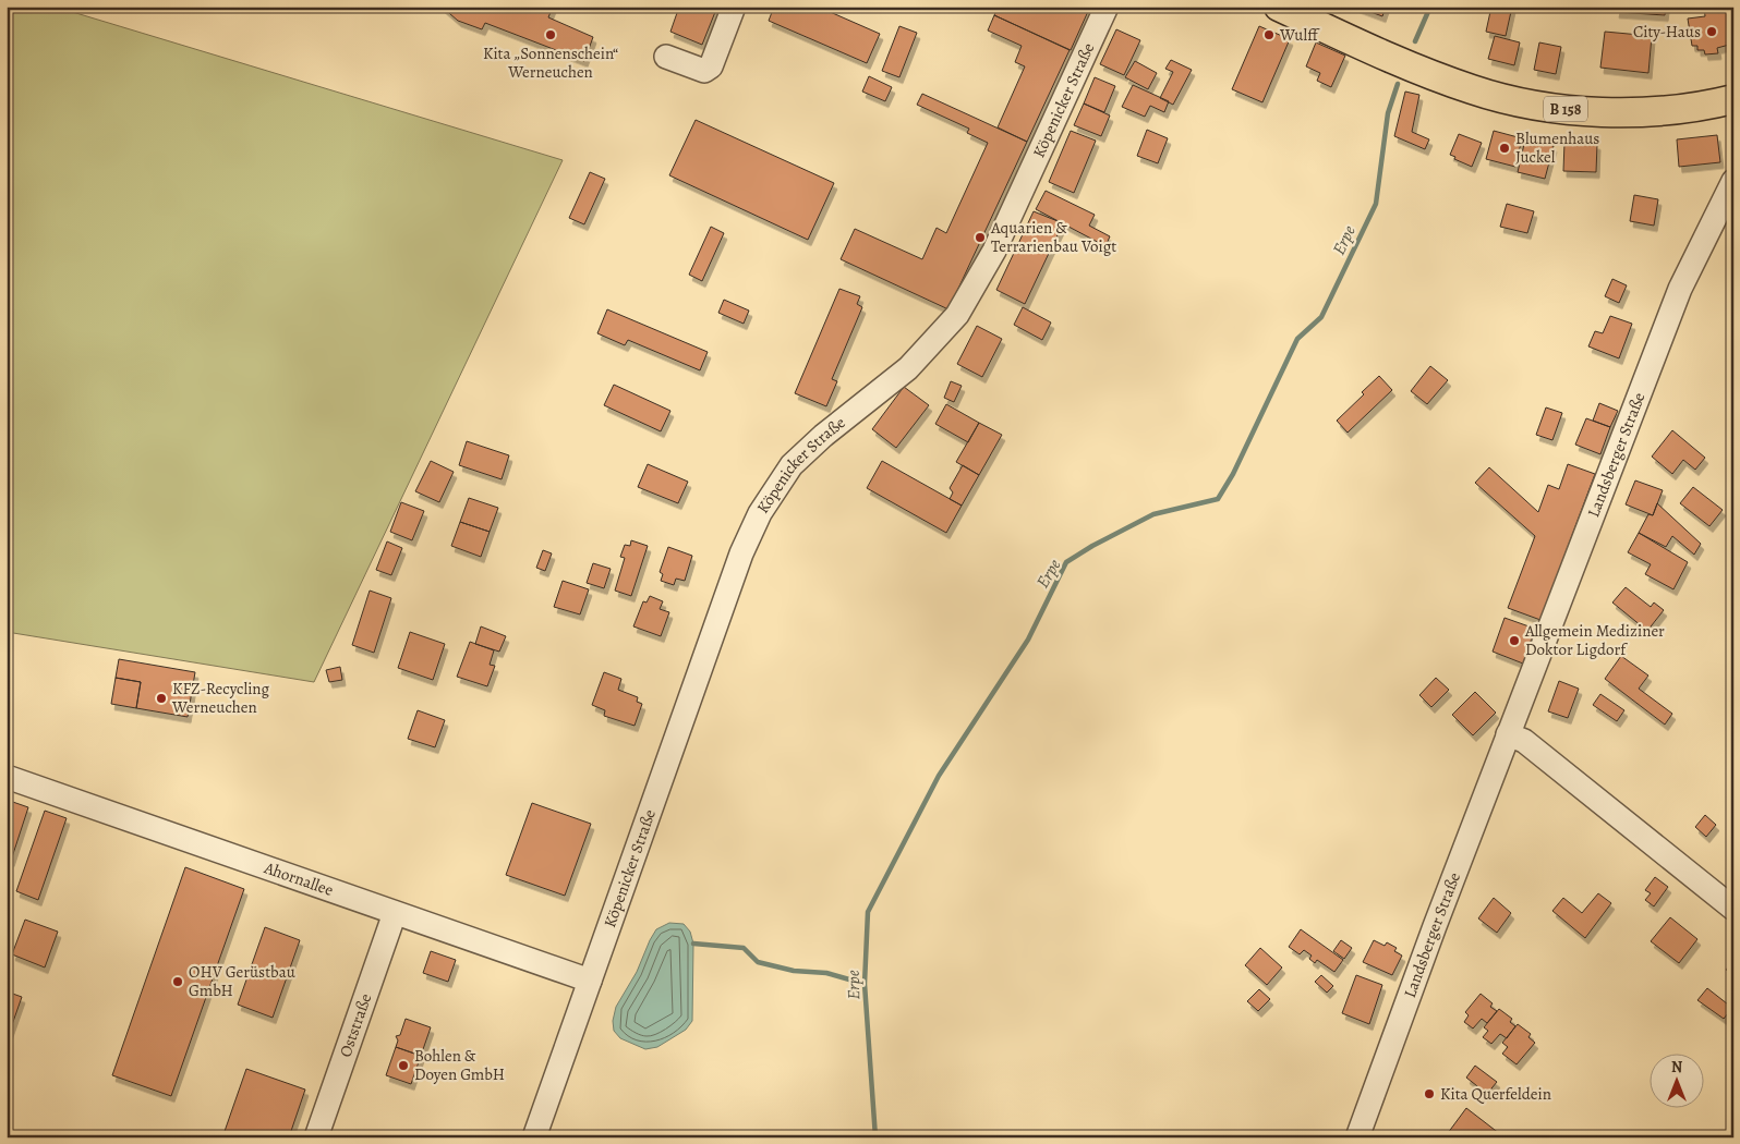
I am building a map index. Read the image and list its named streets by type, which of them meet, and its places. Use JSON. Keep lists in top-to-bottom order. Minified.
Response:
{"streets":{"main road":["B 158"],"street":["Köpenicker Straße","Landsberger Straße","Ahornallee","Oststraße"]},"crossings":[["Köpenicker Straße","Ahornallee"],["Ahornallee","Oststraße"]],"water":["Erpe"],"places":["City-Haus","Kita „Sonnenschein“ Werneuchen","Wulff","Blumenhaus Juckel","Aquarien & Terrarienbau Voigt","Allgemein Mediziner Doktor Ligdorf","KFZ-Recycling Werneuchen","OHV Gerüstbau GmbH","Bohlen & Doyen GmbH","Kita Querfeldein"],"north":"top"}
